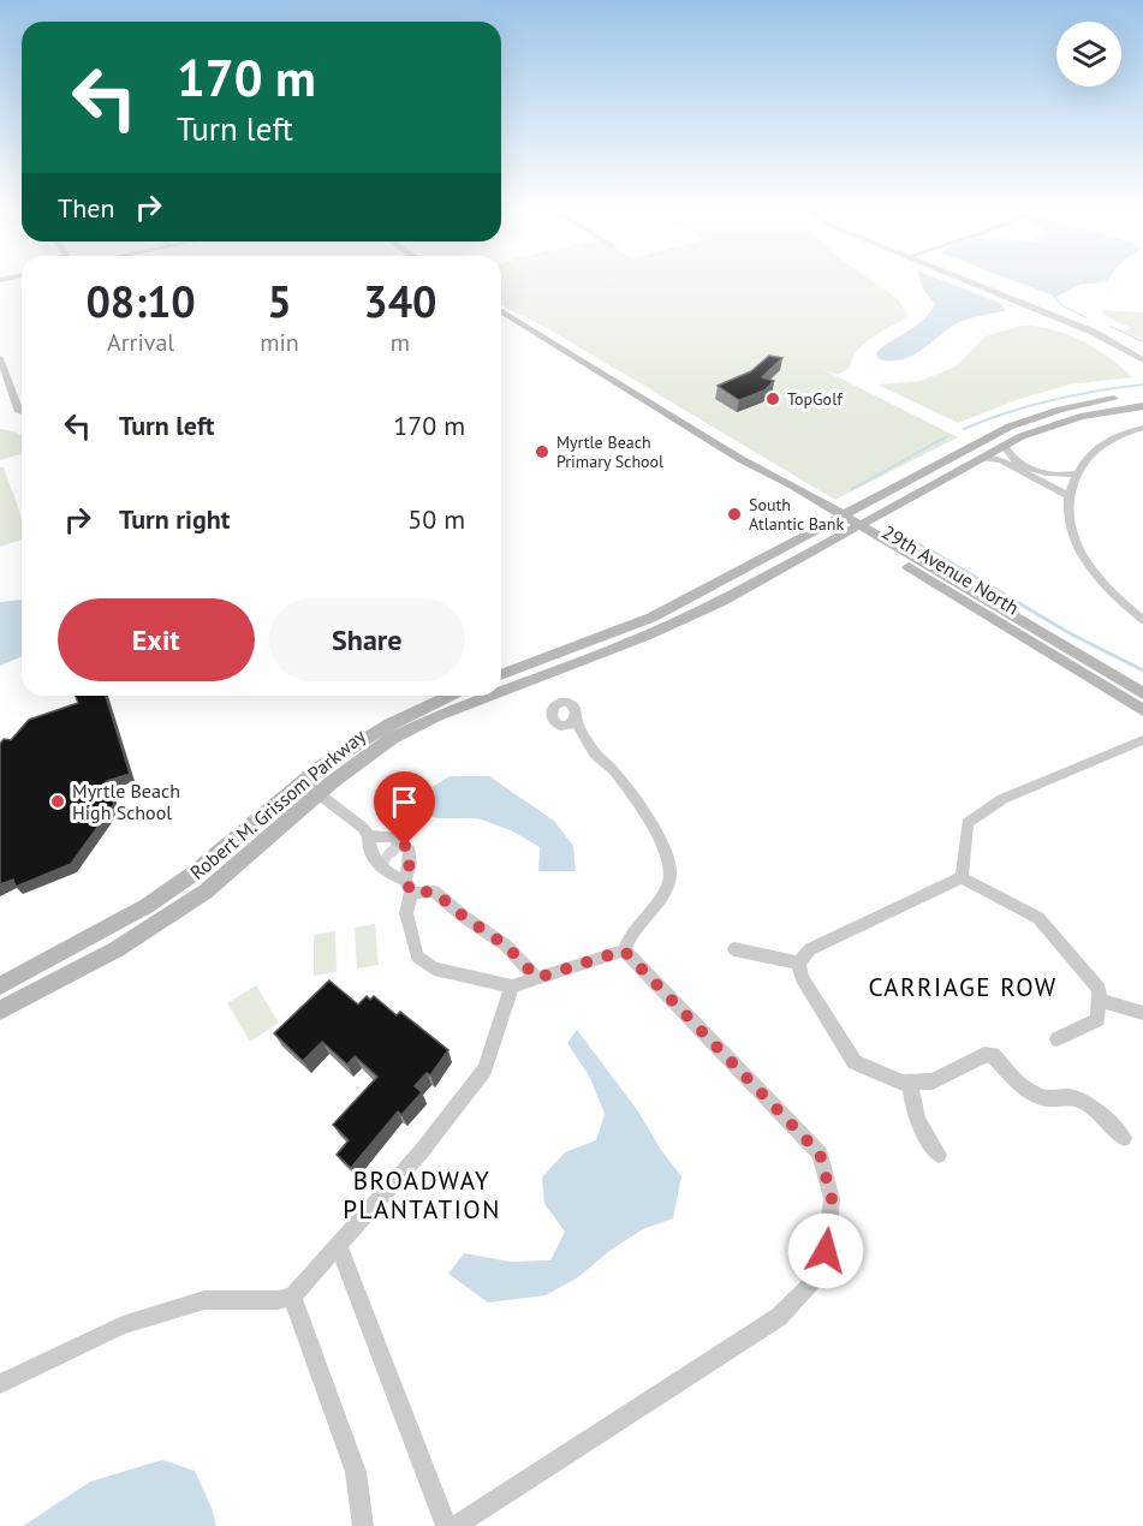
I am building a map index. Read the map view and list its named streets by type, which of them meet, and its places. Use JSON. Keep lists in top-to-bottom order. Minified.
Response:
{"streets":{"main road":["29th Avenue North","Robert M. Grissom Parkway"]},"crossings":[["29th Avenue North","Robert M. Grissom Parkway"]],"districts":["CARRIAGE ROW","BROADWAY PLANTATION"],"places":["TopGolf","Myrtle Beach Primary School","South Atlantic Bank","Myrtle Beach High School"],"page":{"turn":["170 m","Turn left"],"then":"Then","eta":["08:10","Arrival","5","min","340","m"],"list":[{"name":"Turn left","value":"170 m"},{"name":"Turn right","value":"50 m"}],"buttons":["Exit","Share"]}}
